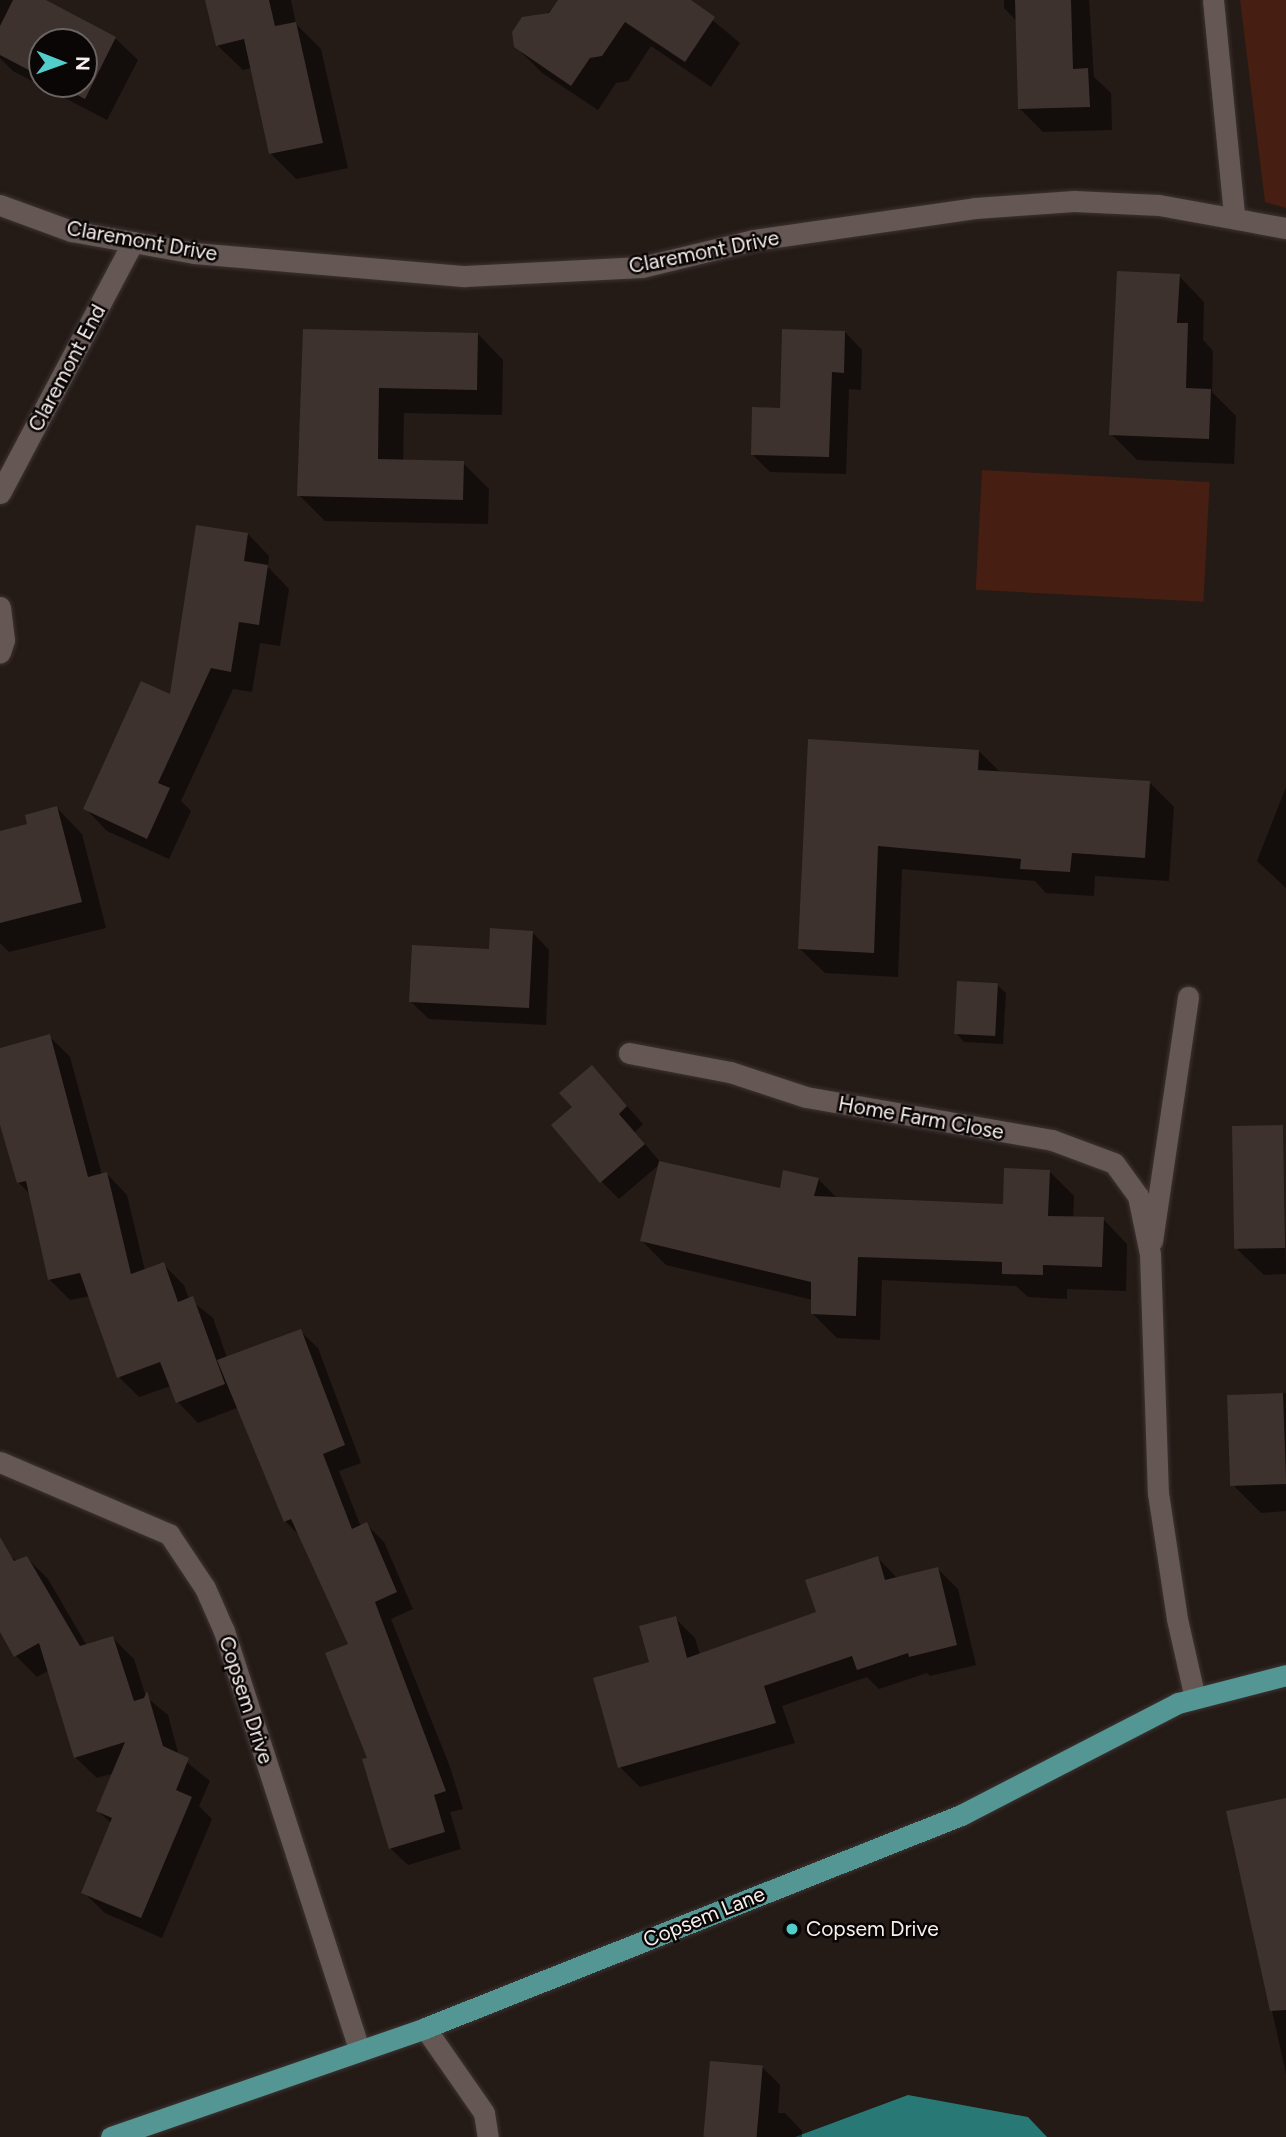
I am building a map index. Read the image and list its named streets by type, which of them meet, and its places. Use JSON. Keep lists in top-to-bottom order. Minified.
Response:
{"streets":{"main road":["Copsem Lane"],"street":["Claremont Drive","Claremont End","Home Farm Close","Copsem Drive"]},"crossings":[["Claremont Drive","Claremont End"],["Home Farm Close","Copsem Lane"],["Copsem Drive","Copsem Lane"]],"places":["Copsem Drive"],"north":"right"}
